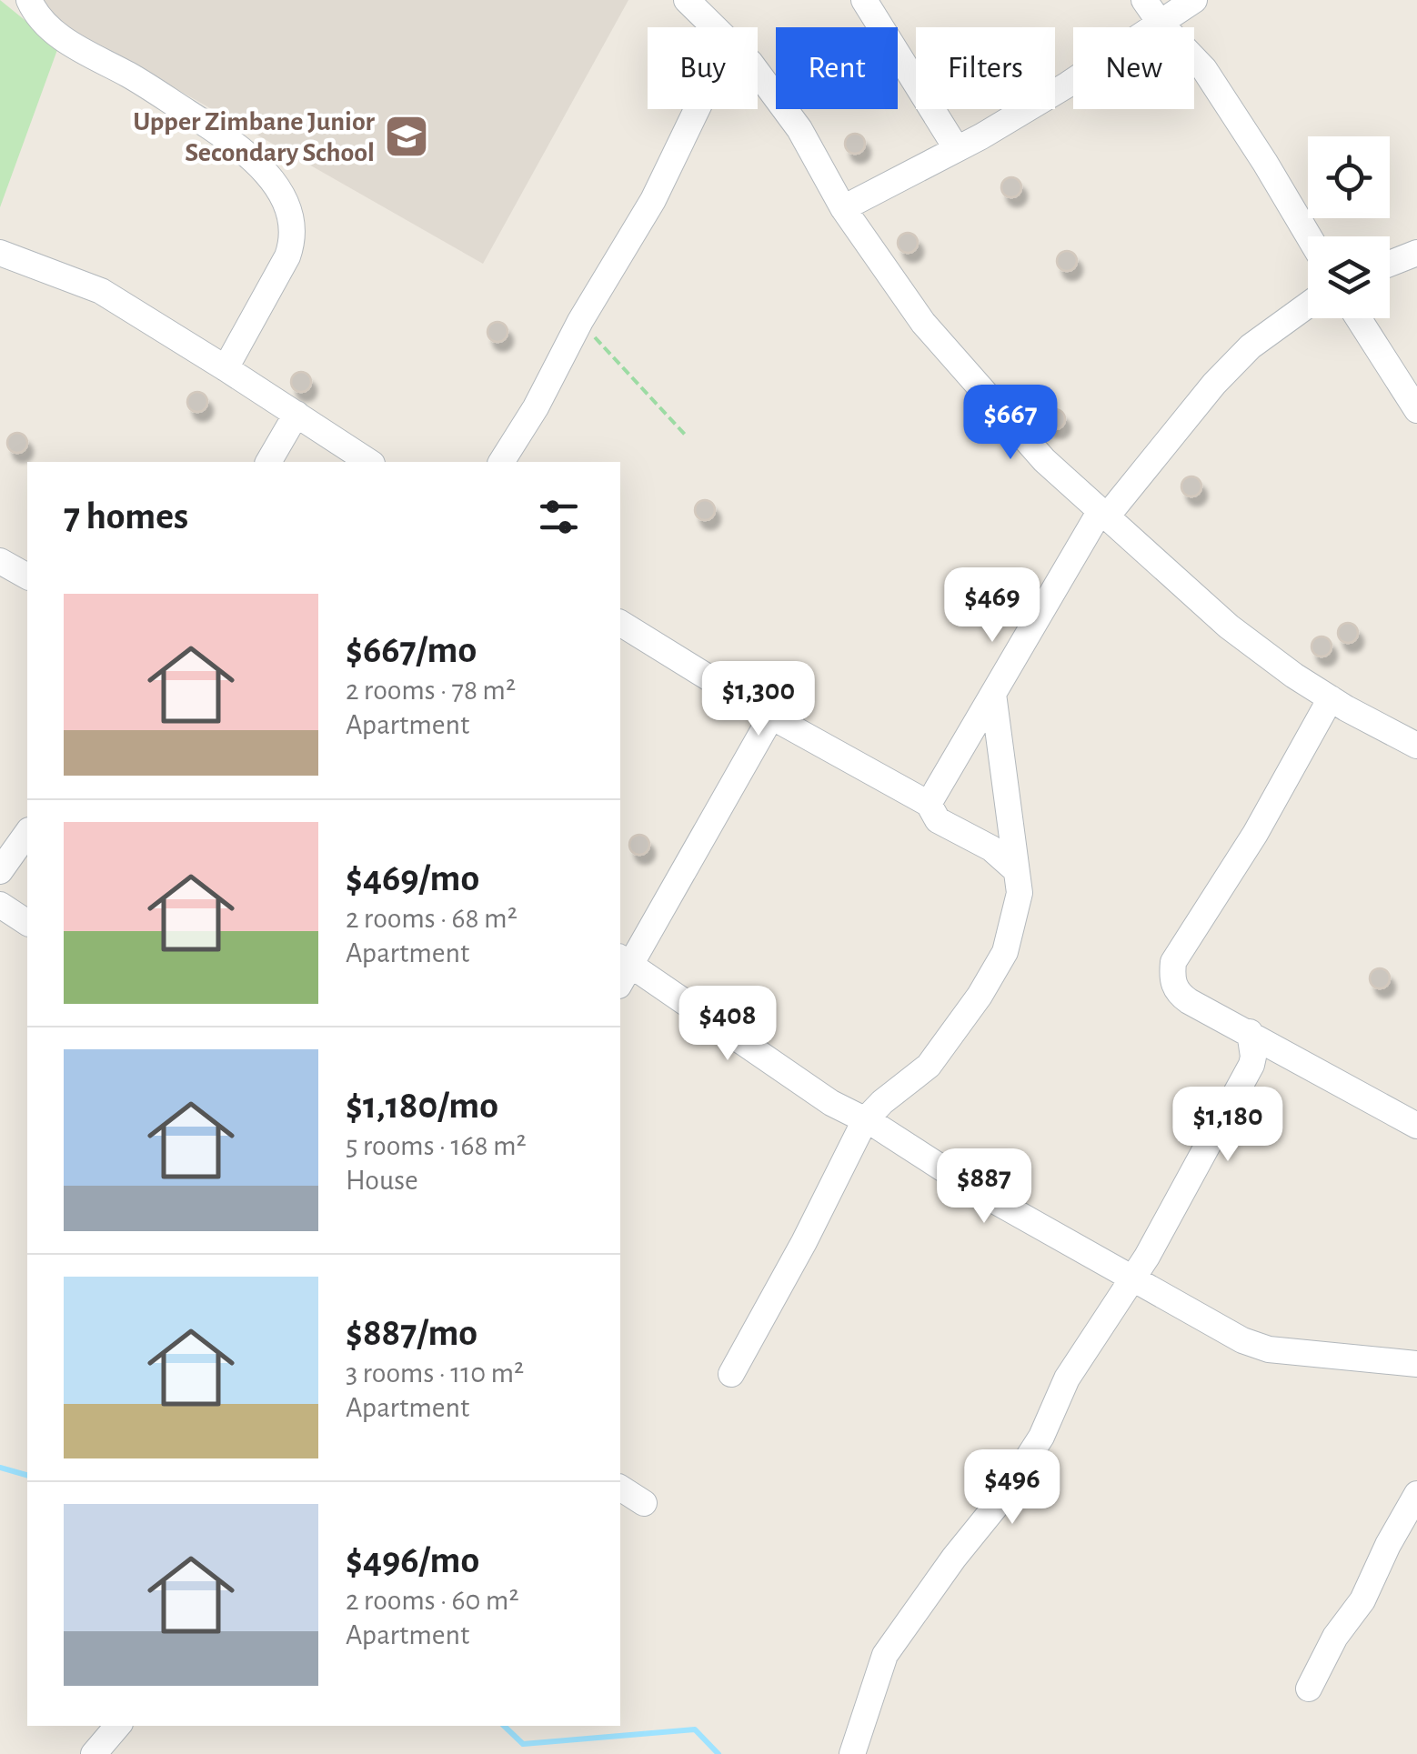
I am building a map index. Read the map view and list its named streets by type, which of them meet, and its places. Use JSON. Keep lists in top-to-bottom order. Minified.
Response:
{"places":{"school or university":["Upper Zimbane Junior Secondary School"]},"page":{"chip":["Buy","Rent","Filters","New"],"price":["$667","$469","$1,300","$408","$1,180","$887","$496"],"heading":"7 homes","list":[{"name":"$667/mo","note":"2 rooms · 78 m² · Apartment"},{"name":"$469/mo","note":"2 rooms · 68 m² · Apartment"},{"name":"$1,180/mo","note":"5 rooms · 168 m² · House"},{"name":"$887/mo","note":"3 rooms · 110 m² · Apartment"},{"name":"$496/mo","note":"2 rooms · 60 m² · Apartment"}]}}
